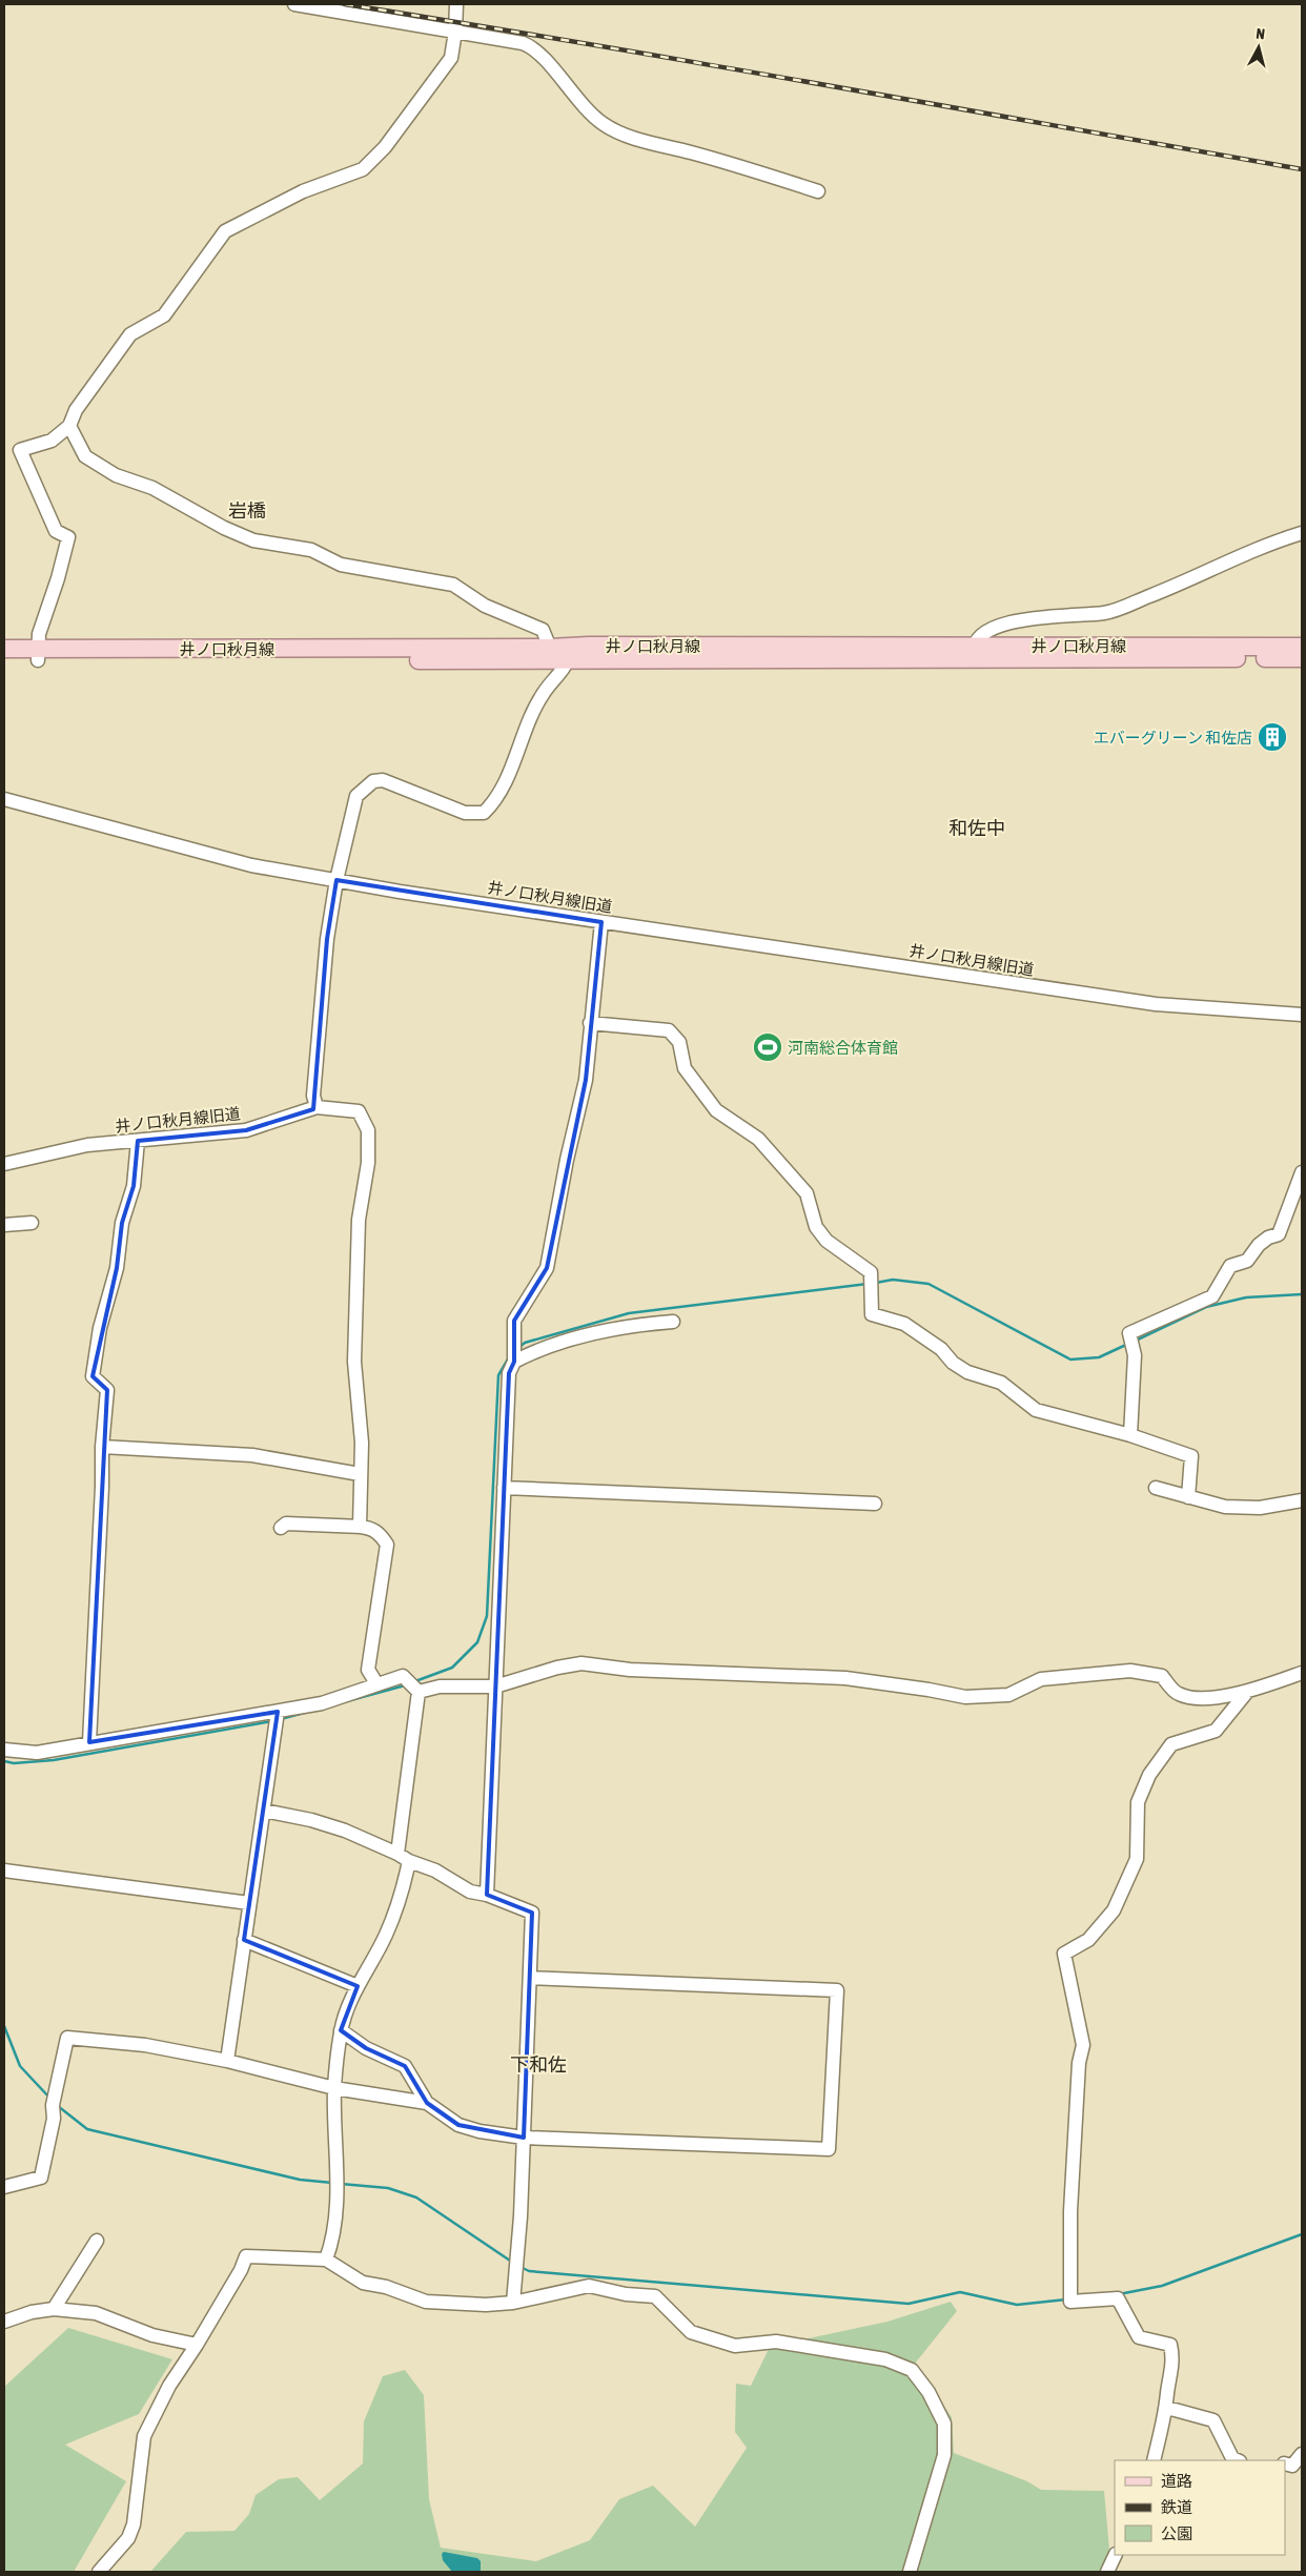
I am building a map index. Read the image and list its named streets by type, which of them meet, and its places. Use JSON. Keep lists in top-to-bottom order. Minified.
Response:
{"streets":{"main road":["井ノ口秋月線"],"street":["井ノ口秋月線旧道"]},"districts":["岩橋","和佐中","下和佐"],"places":{"building":["エバーグリーン 和佐店"],"sports":["河南総合体育館"]},"legend":["道路","鉄道","公園"],"north":"top"}
